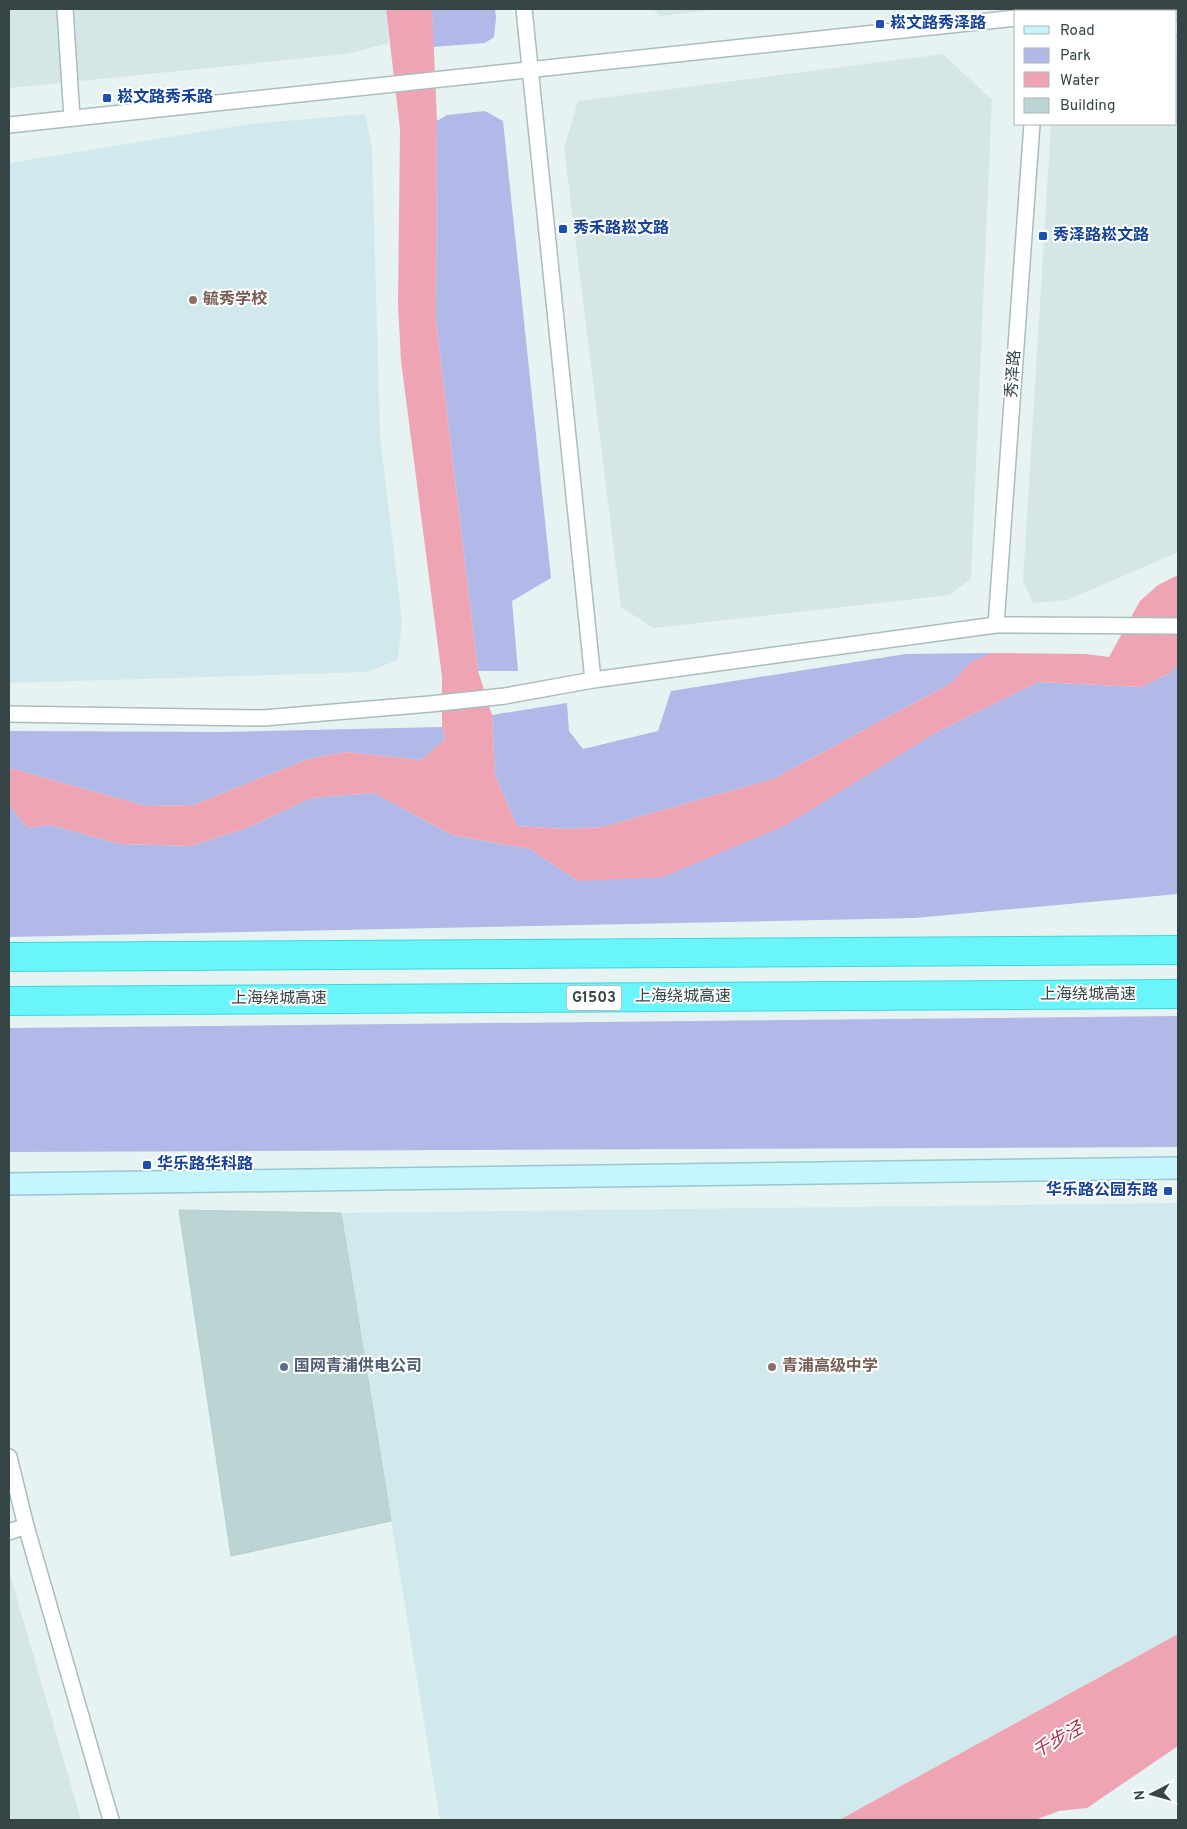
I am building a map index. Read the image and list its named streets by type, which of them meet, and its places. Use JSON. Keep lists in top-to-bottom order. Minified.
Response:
{"streets":{"highway":["上海绕城高速","G1503"],"street":["秀泽路"]},"water":["千步泾"],"places":{"transit":["崧文路秀泽路","崧文路秀禾路","秀禾路崧文路","秀泽路崧文路","华乐路华科路","华乐路公园东路"],"other":["毓秀学校","国网青浦供电公司","青浦高级中学"]},"legend":["Road","Park","Water","Building"],"north":"left"}
